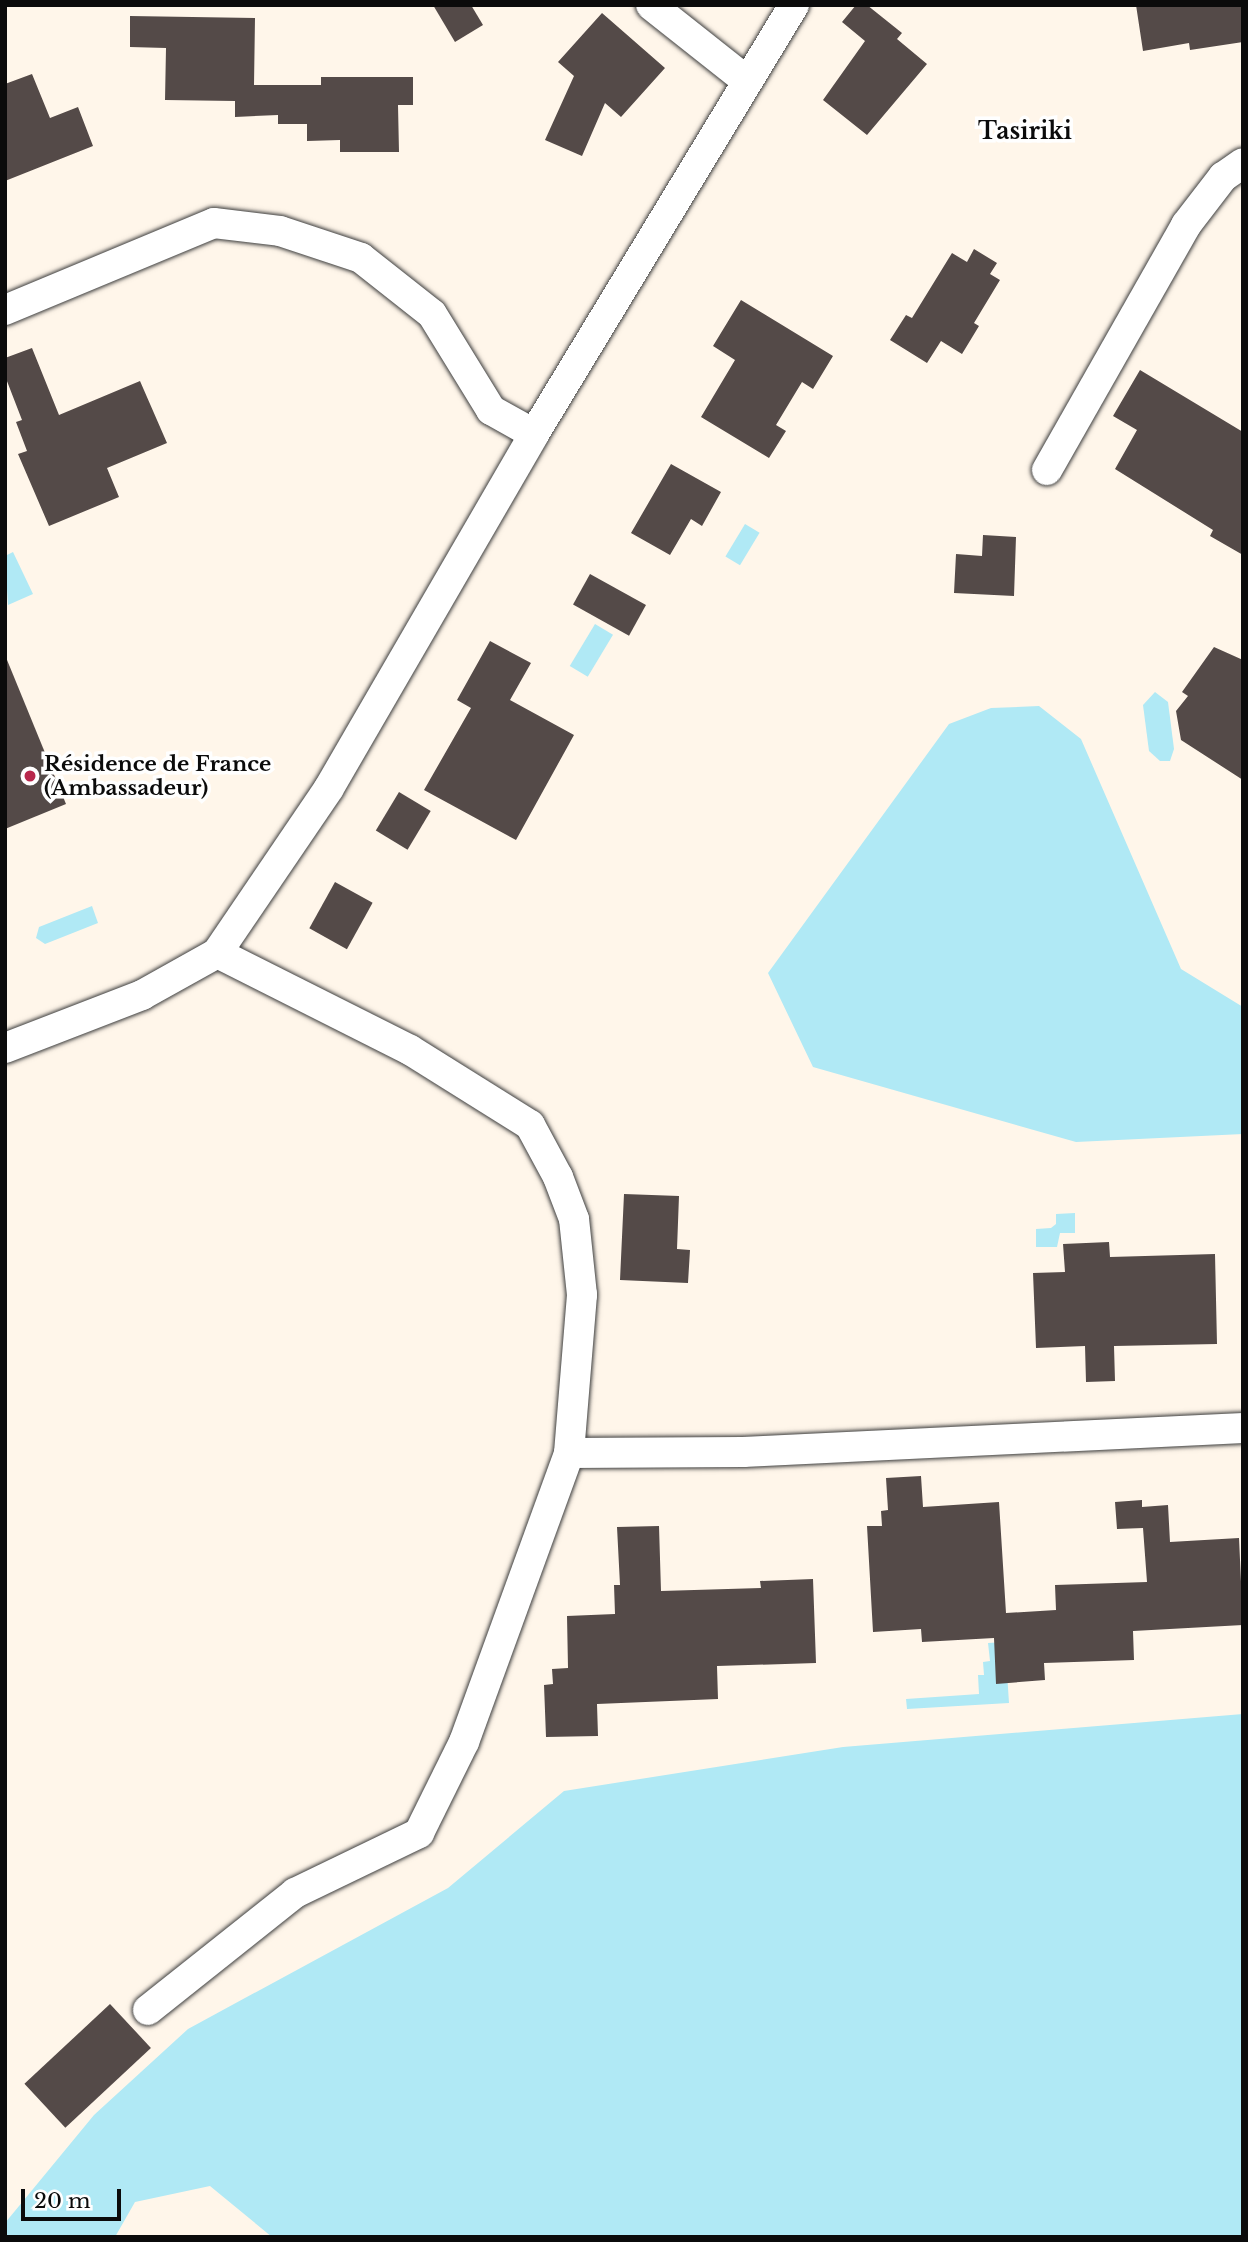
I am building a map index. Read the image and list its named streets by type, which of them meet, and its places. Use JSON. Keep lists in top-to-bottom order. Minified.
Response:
{"districts":["Tasiriki"],"places":["Résidence de France (Ambassadeur)"],"scale_bar":"20 m"}
